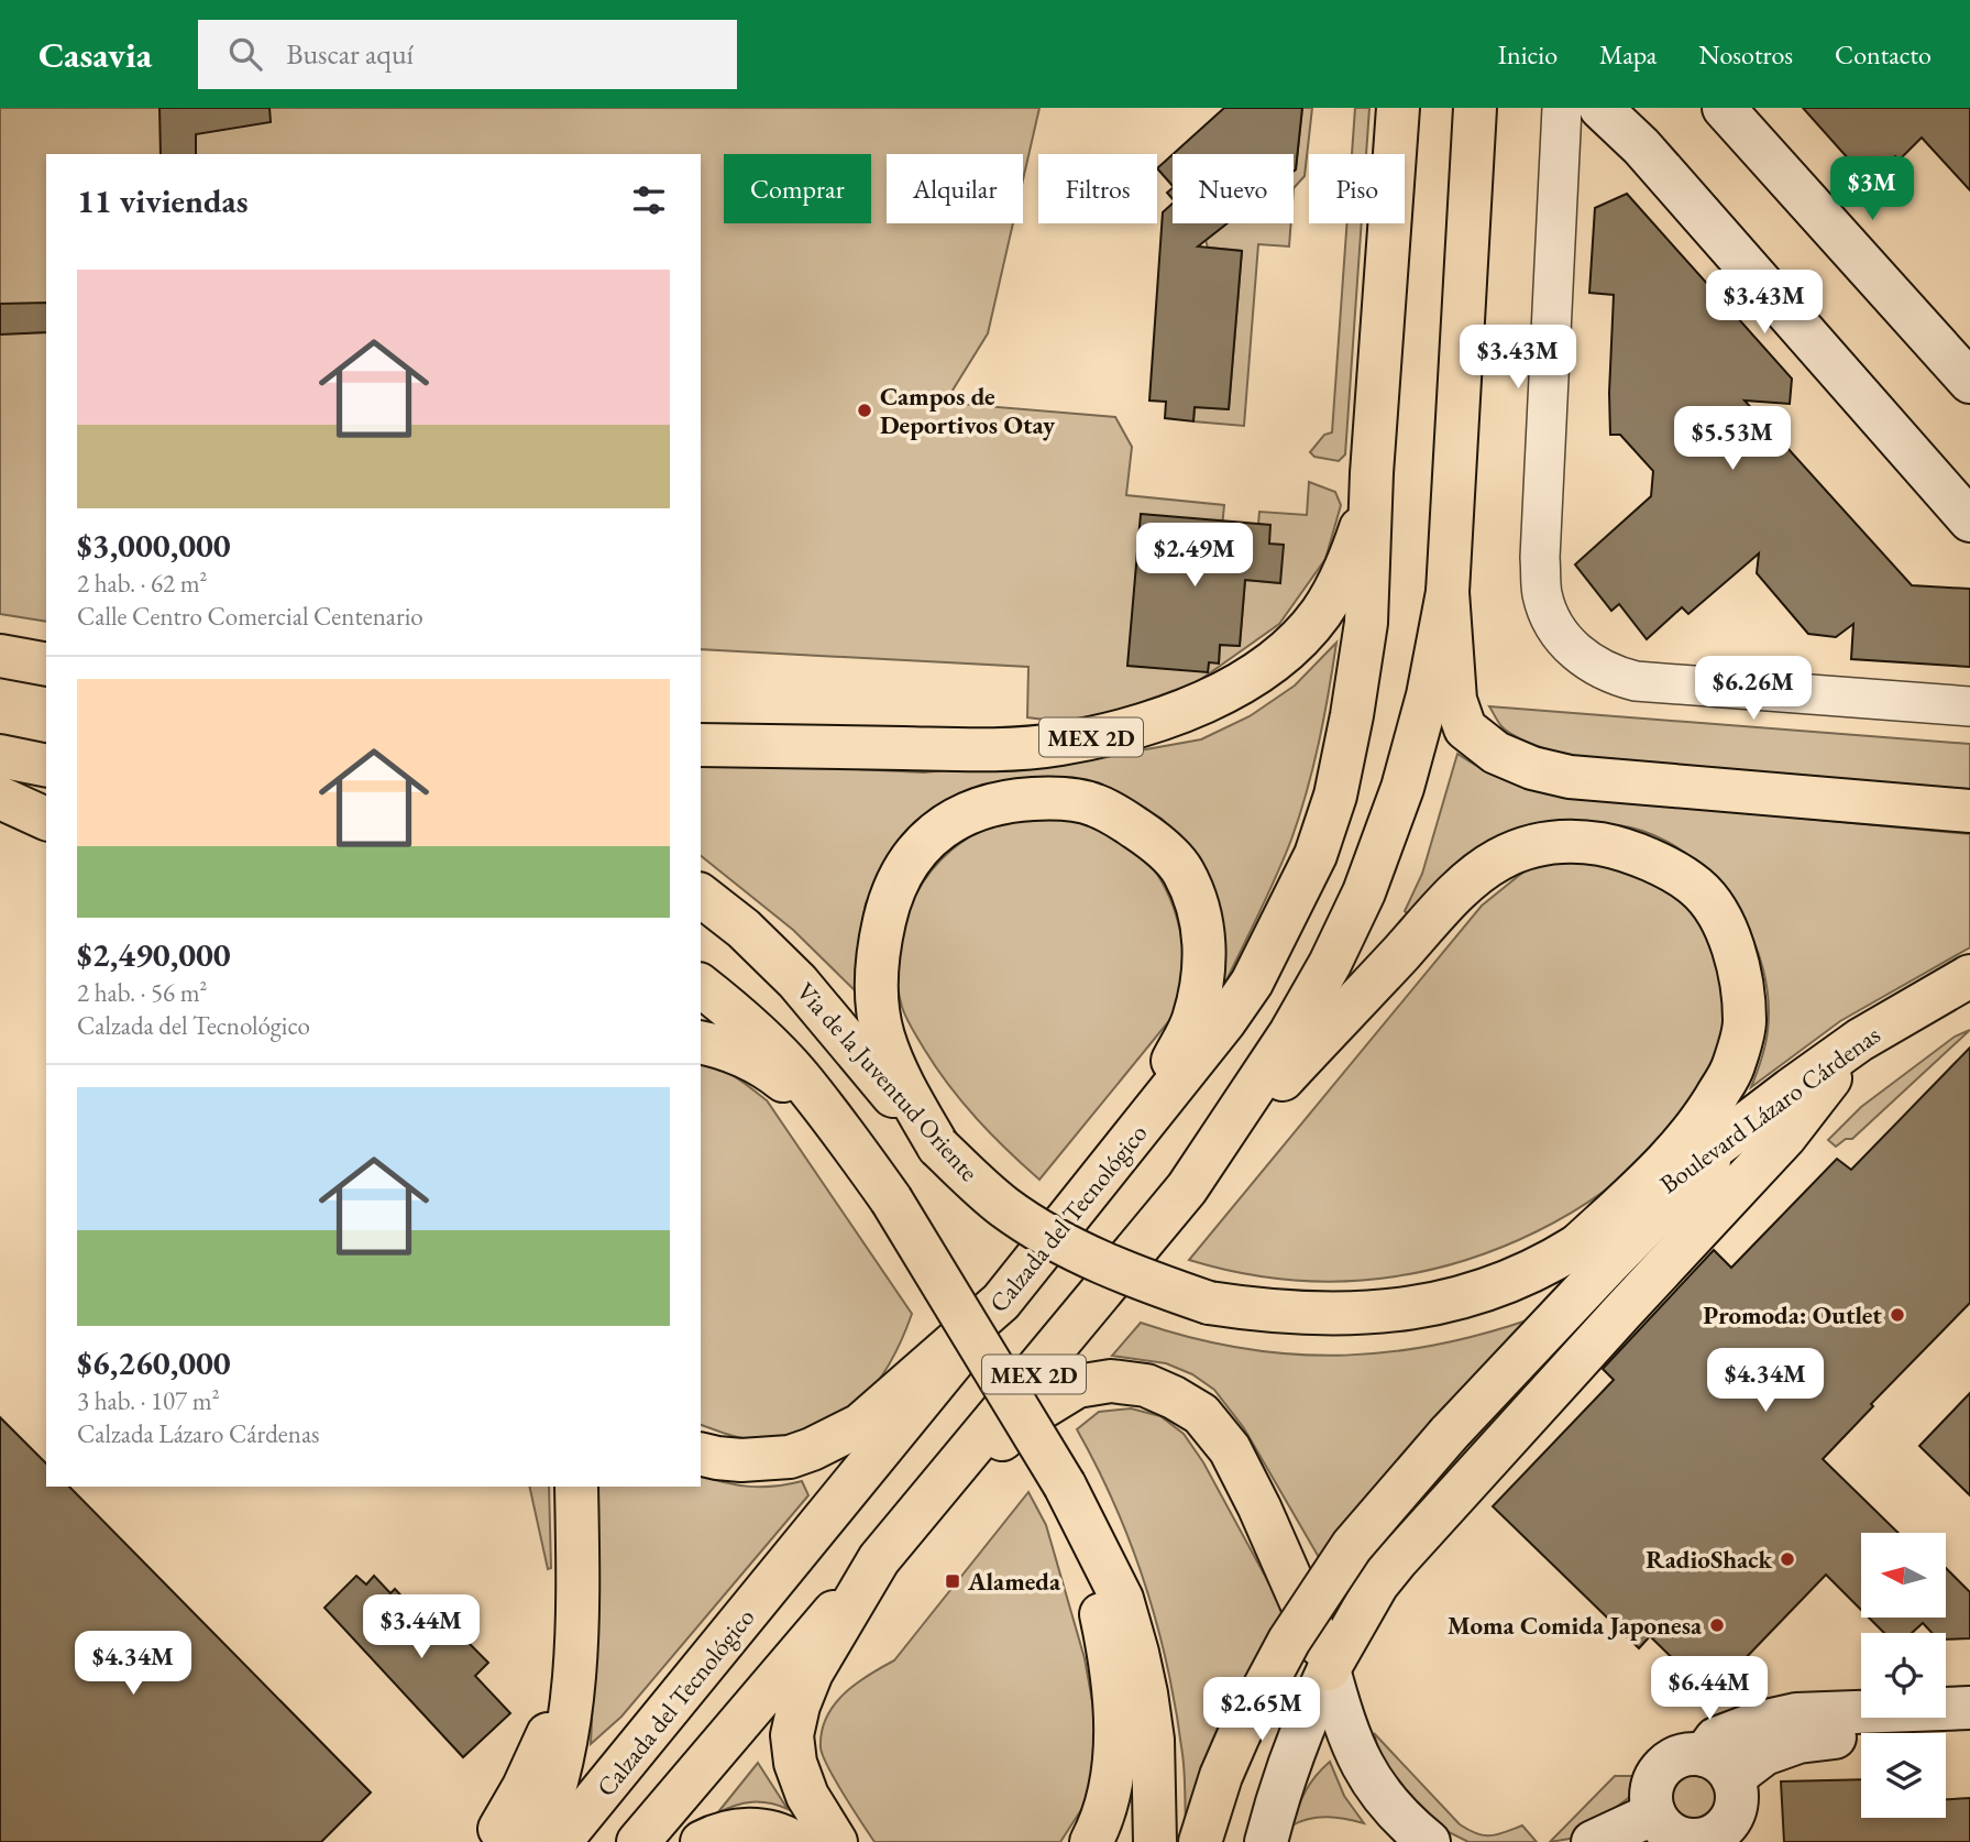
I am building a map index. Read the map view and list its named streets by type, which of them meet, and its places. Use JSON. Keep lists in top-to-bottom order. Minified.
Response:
{"streets":{"main road":["MEX 2D","Via de la Juventud Oriente","Boulevard Lázaro Cárdenas","Calzada del Tecnológico"]},"crossings":[["MEX 2D","Calzada del Tecnológico"],["Via de la Juventud Oriente","Boulevard Lázaro Cárdenas"]],"places":{"other":["Campos de Deportivos Otay","Promoda: Outlet","RadioShack","Moma Comida Japonesa"],"transit":["Alameda"]},"north":"left","page":{"header":"Casavia","search":"Buscar aquí","nav":["Inicio","Mapa","Nosotros","Contacto"],"chip":["Comprar","Alquilar","Filtros","Nuevo","Piso"],"heading":"11 viviendas","price":["$3M","$3.43M","$3.43M","$5.53M","$2.49M","$6.26M","$4.34M","$3.44M","$4.34M","$6.44M","$2.65M"],"list":[{"name":"$3,000,000","note":"2 hab. · 62 m² · Calle Centro Comercial Centenario"},{"name":"$2,490,000","note":"2 hab. · 56 m² · Calzada del Tecnológico"},{"name":"$6,260,000","note":"3 hab. · 107 m² · Calzada Lázaro Cárdenas"}]}}
